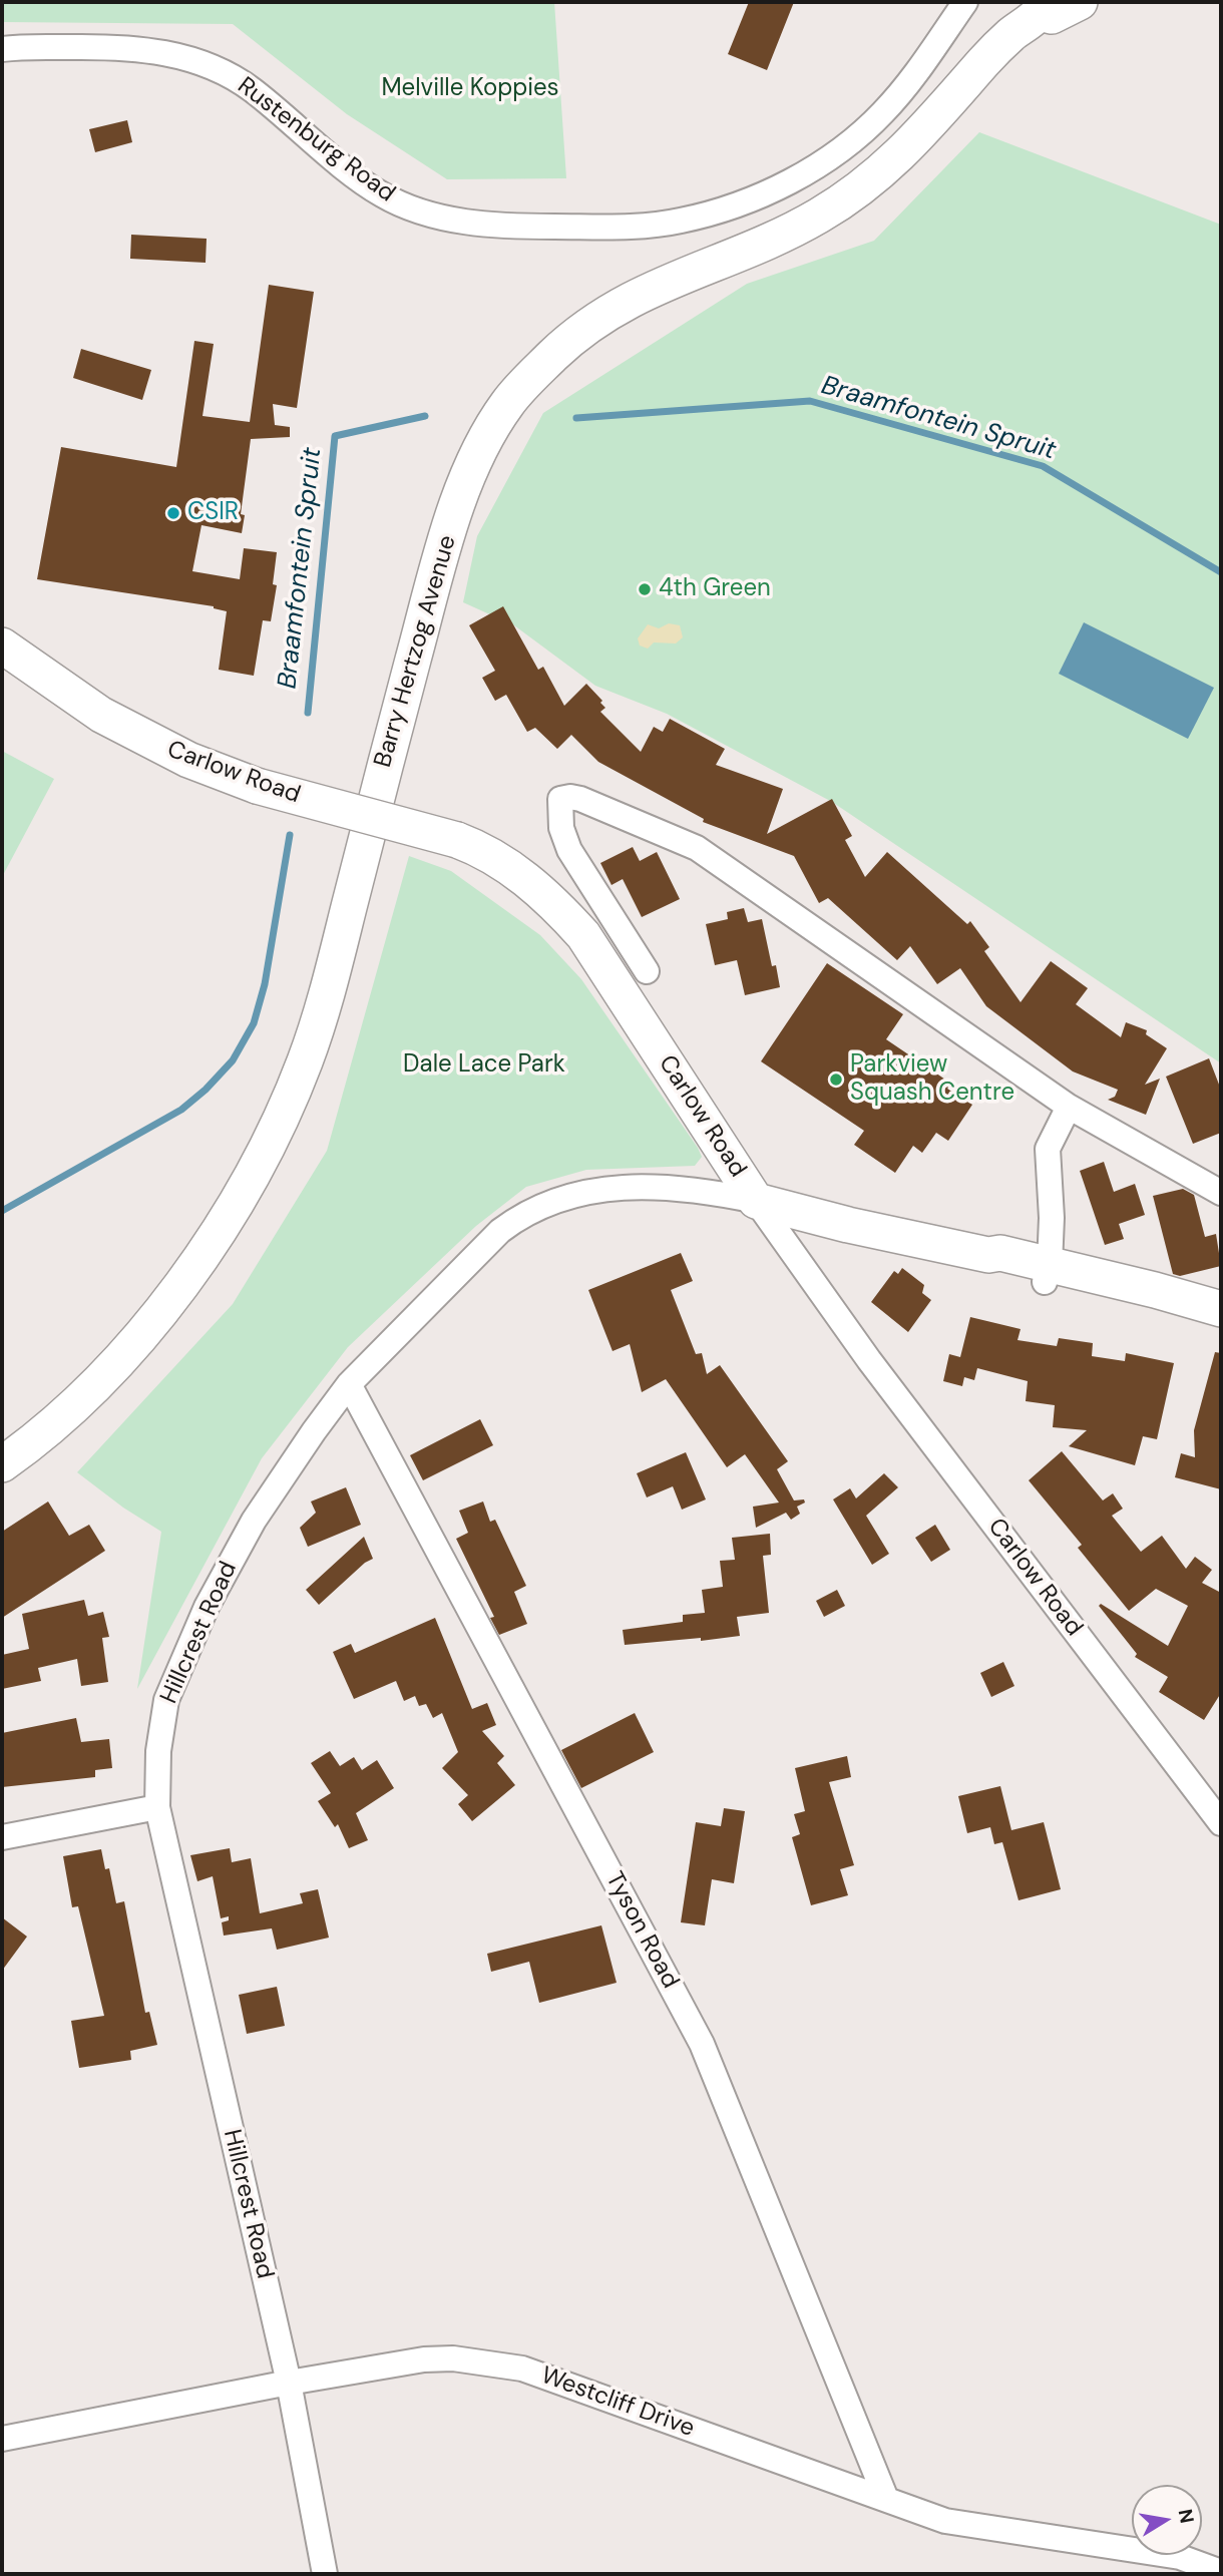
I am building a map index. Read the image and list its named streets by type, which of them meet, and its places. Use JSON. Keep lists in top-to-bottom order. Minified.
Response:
{"streets":{"main road":["Barry Hertzog Avenue","Carlow Road"],"street":["Rustenburg Road","Hillcrest Road","Tyson Road","Westcliff Drive"]},"crossings":[["Carlow Road","Hillcrest Road"],["Hillcrest Road","Tyson Road"],["Hillcrest Road","Westcliff Drive"],["Tyson Road","Westcliff Drive"]],"water":["Braamfontein Spruit"],"parks":["Melville Koppies","Dale Lace Park"],"places":["CSIR","4th Green","Parkview Squash Centre"],"north":"right"}
